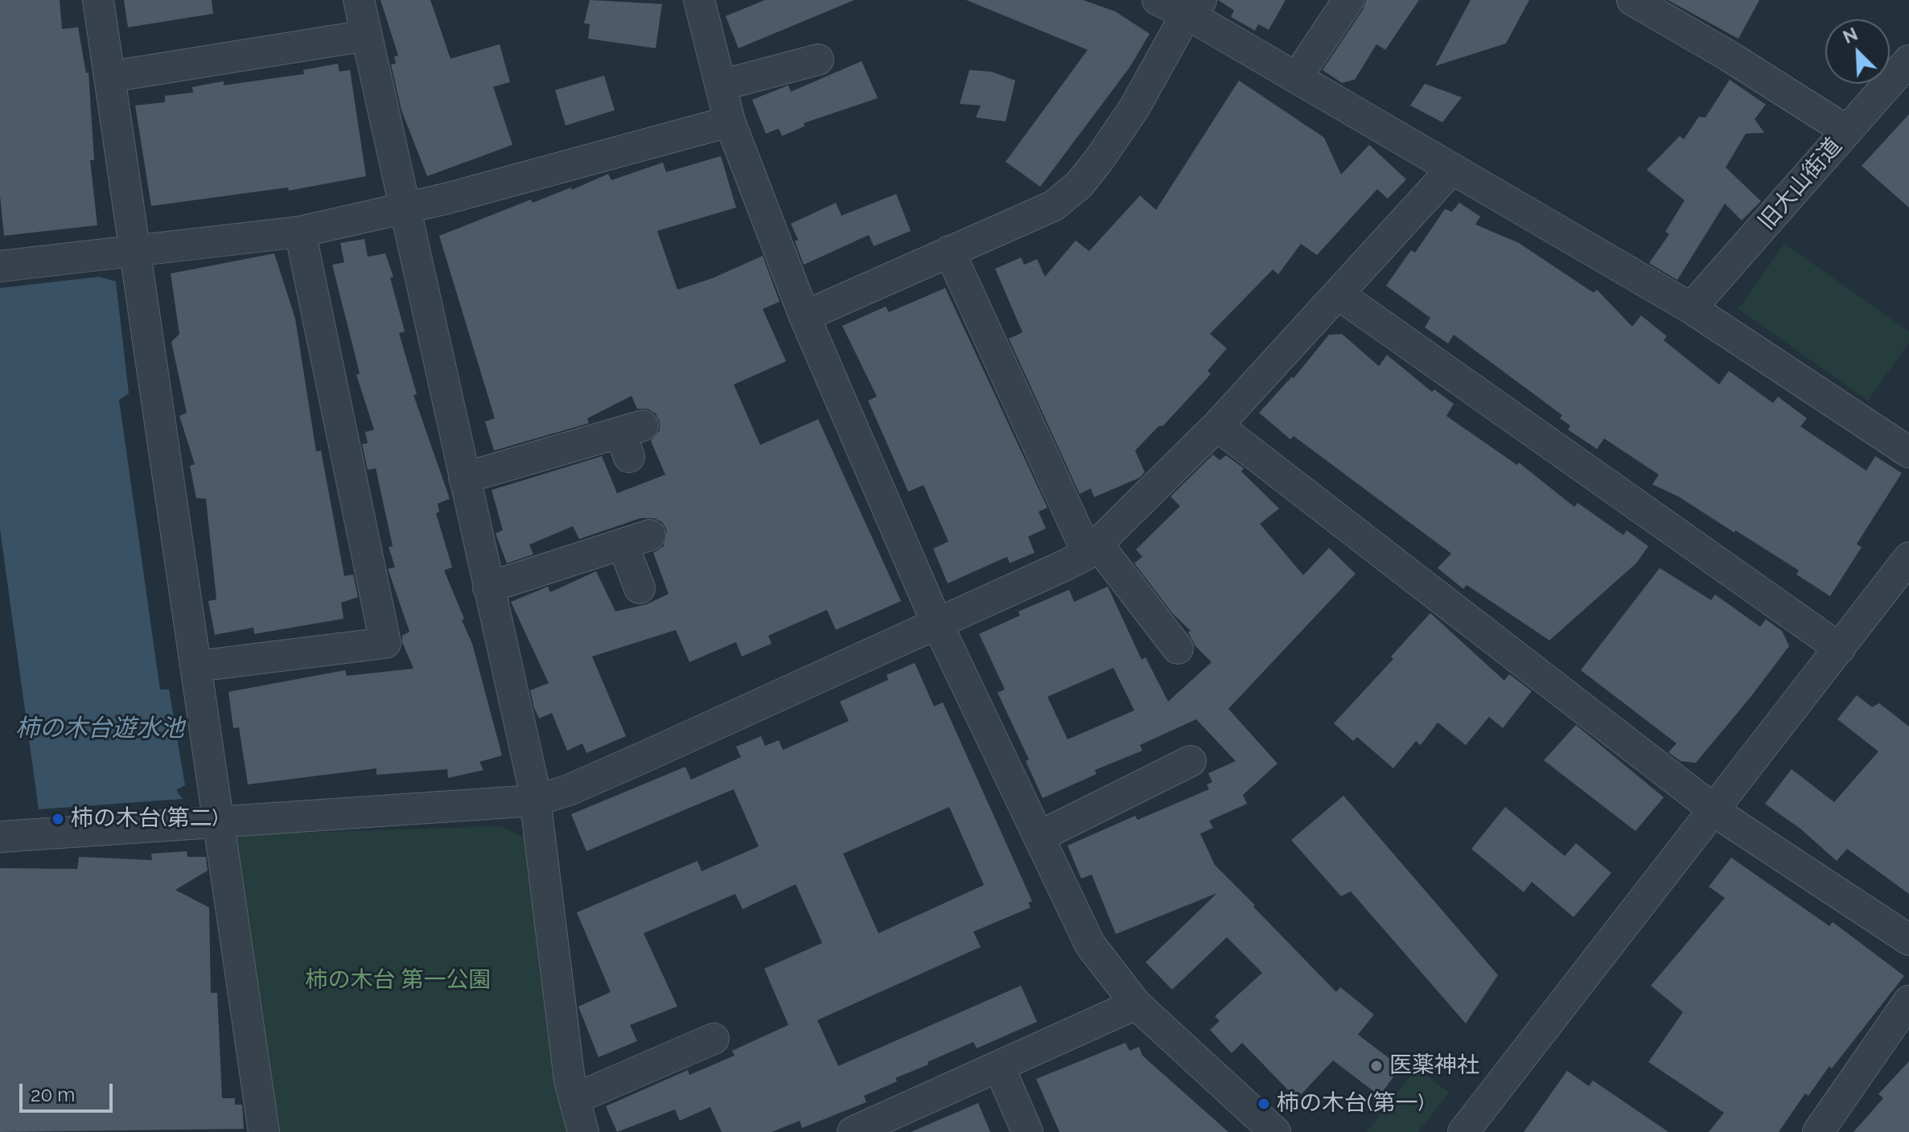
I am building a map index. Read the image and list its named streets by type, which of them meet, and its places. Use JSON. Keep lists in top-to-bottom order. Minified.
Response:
{"streets":{"street":["旧大山街道"]},"water":["柿の木台遊水池"],"parks":["柿の木台 第一公園"],"places":["柿の木台(第二)","医薬神社","柿の木台(第一)"],"scale_bar":"20 m","north":"top left"}
